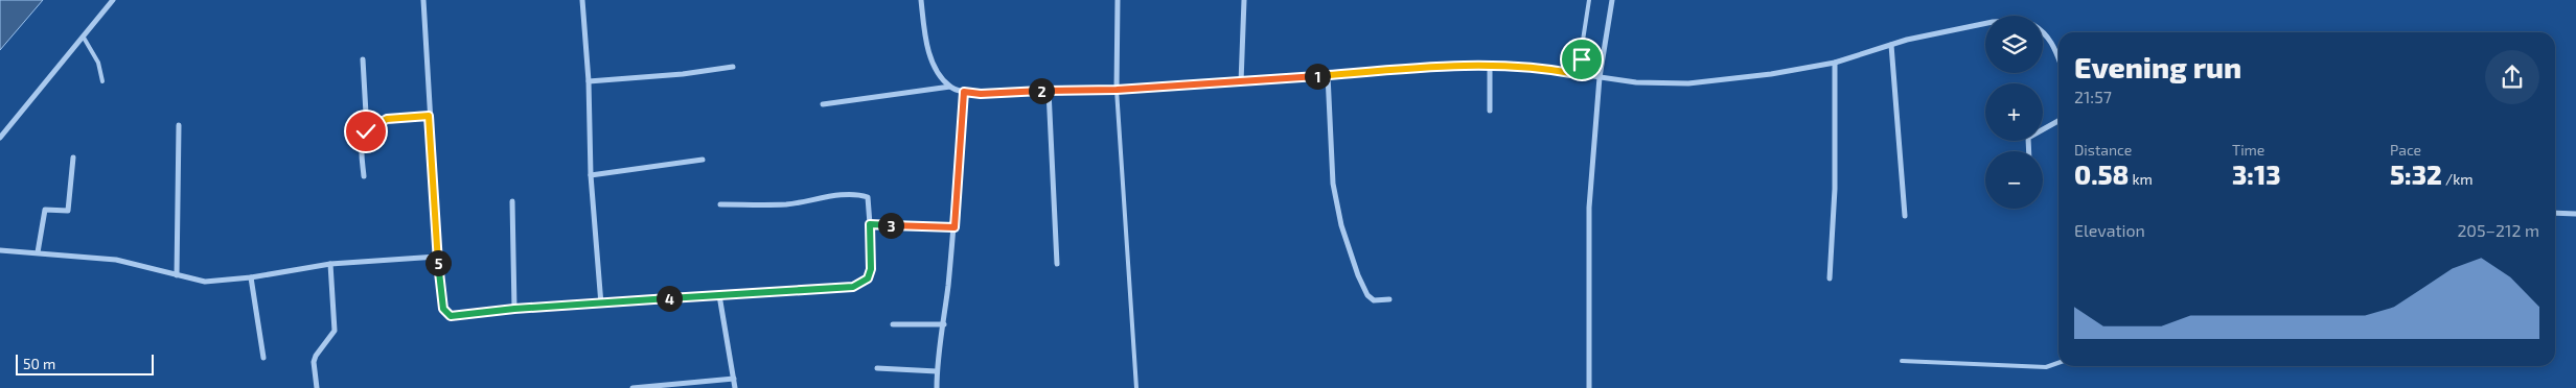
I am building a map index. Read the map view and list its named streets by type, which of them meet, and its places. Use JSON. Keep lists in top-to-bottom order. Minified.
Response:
{"scale_bar":"50 m","page":{"map_buttons":["+","−"],"heading":["Evening run","21:57"],"pins":["1","2","3","5","4"],"stats":[["Distance","0.58 km"],["Time","3:13"],["Pace","5:32 /km"]],"chart":["Elevation","205–212 m"],"scale":"50 m"}}
